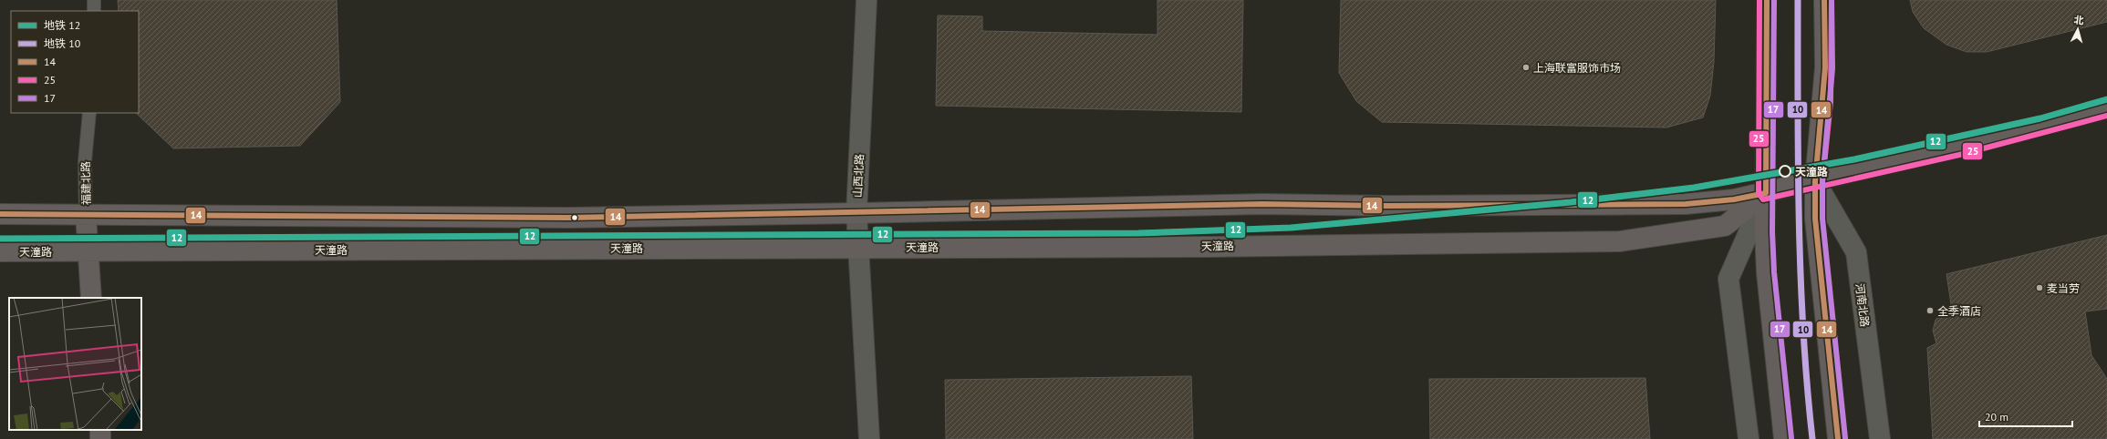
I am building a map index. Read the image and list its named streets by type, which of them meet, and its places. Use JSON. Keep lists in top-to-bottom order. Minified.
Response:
{"streets":{"main road":["福建北路","天潼路"],"street":["山西北路","河南北路"]},"crossings":[["山西北路","天潼路"],["福建北路","天潼路"],["天潼路","河南北路"]],"places":["上海联富服饰市场","天潼路","麦当劳","全季酒店"],"lines":["metro line 10","transit line 14","transit line 25","transit line 17","metro line 12"],"legend":["地铁 12","地铁 10","14","25","17"],"scale_bar":"20 m","north":"top"}
